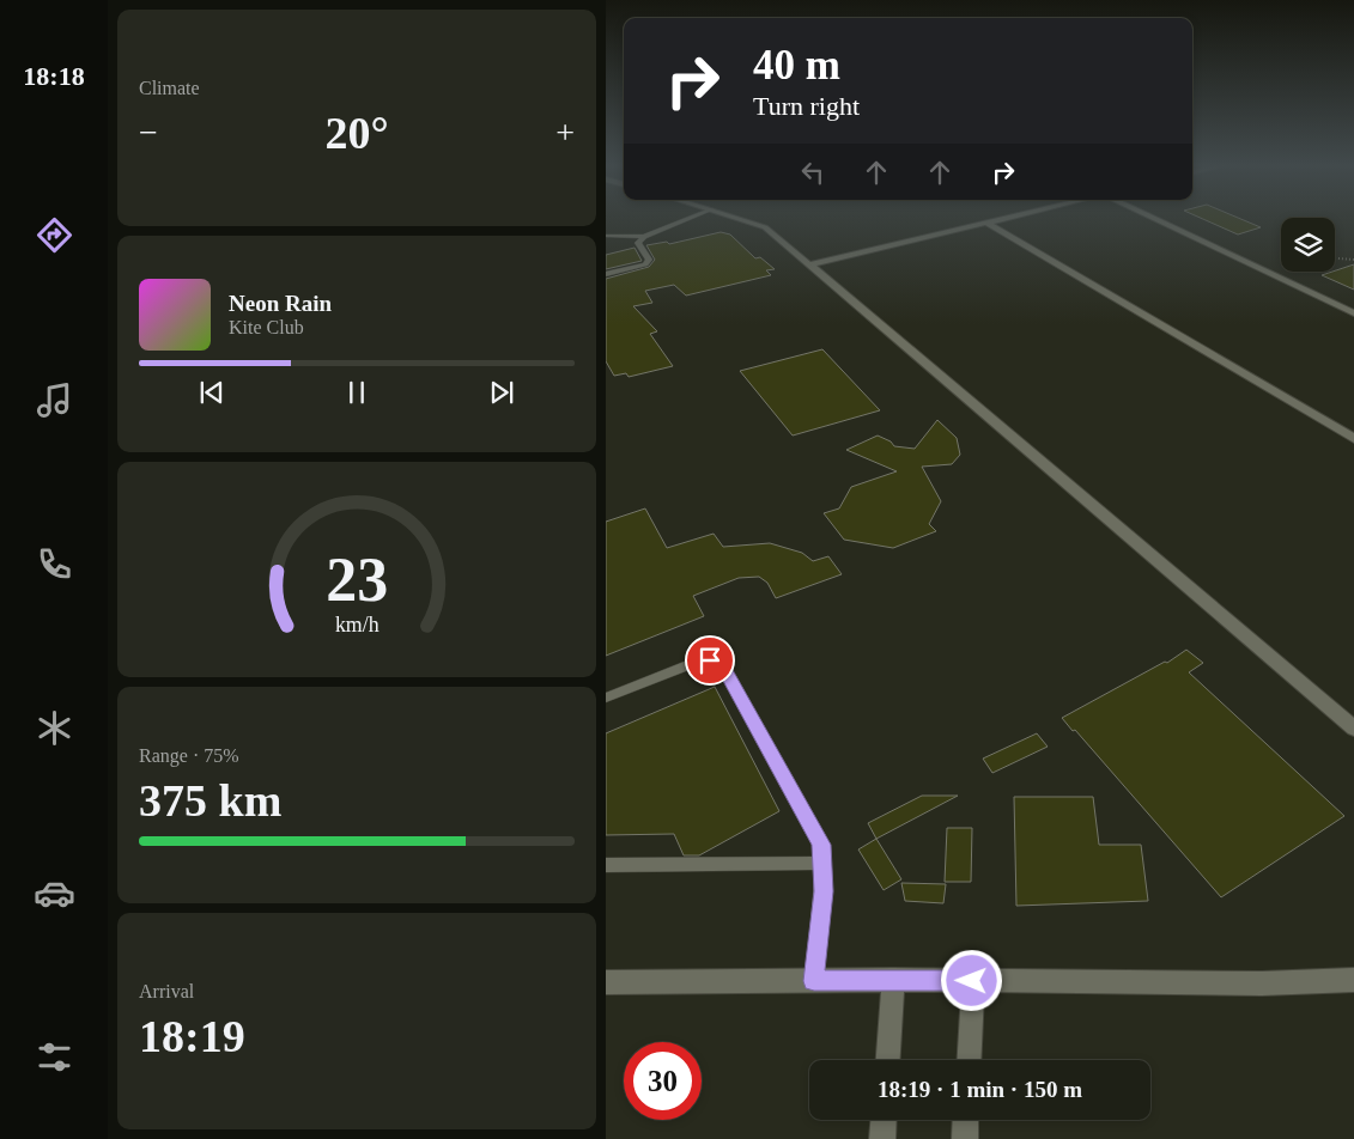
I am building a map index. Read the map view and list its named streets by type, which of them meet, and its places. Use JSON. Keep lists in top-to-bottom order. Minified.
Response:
{"page":{"tabs":"18:18","tile":["Climate",["Range · 75%","375 km"],["Arrival","18:19"]],"turn":["40 m","Turn right"],"heat":["−","20°","+"],"song":["Neon Rain","Kite Club"],"limit":"30","trip":"18:19 · 1 min · 150 m","gauge":["23","km/h"]}}
